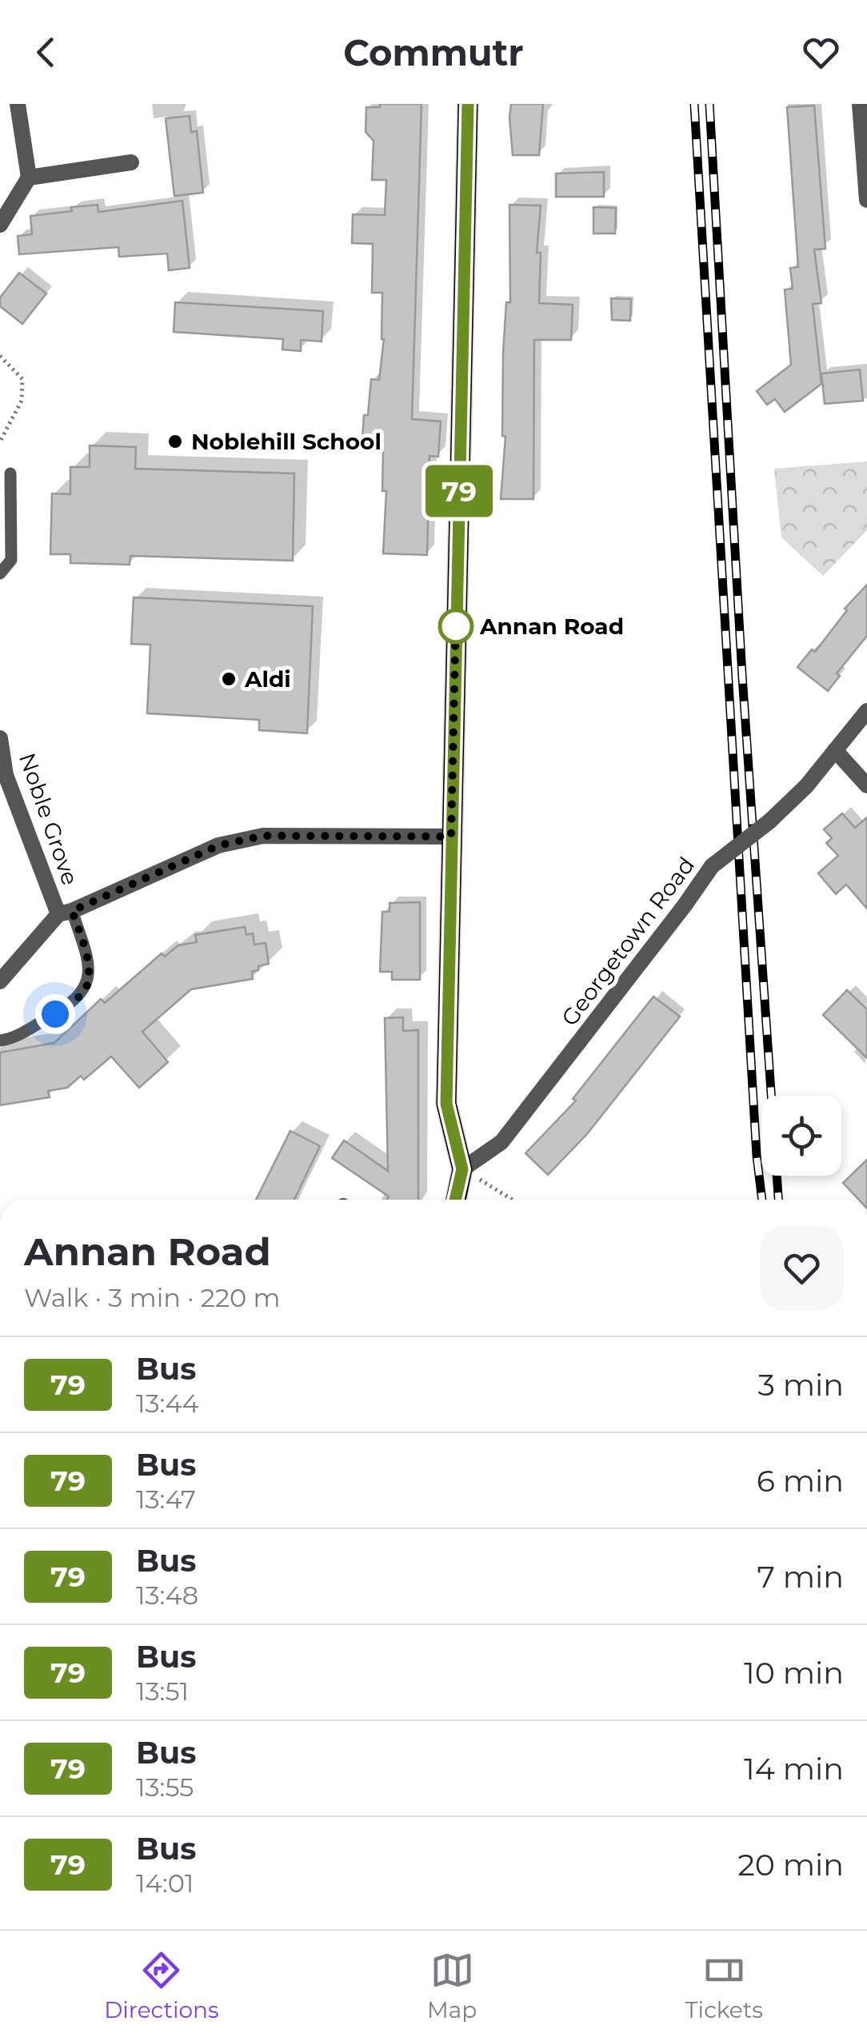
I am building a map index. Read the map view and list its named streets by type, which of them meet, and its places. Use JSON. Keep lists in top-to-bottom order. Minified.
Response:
{"streets":{"street":["Noble Grove","Georgetown Road"]},"places":["Noblehill School","Annan Road","Aldi"],"lines":["bus line 79"],"page":{"header":"Commutr","on_map":"79","heading":["Annan Road","Walk · 3 min · 220 m"],"list":[{"mark":"79","name":"Bus","note":"13:44","value":"3 min"},{"mark":"79","name":"Bus","note":"13:47","value":"6 min"},{"mark":"79","name":"Bus","note":"13:48","value":"7 min"},{"mark":"79","name":"Bus","note":"13:51","value":"10 min"},{"mark":"79","name":"Bus","note":"13:55","value":"14 min"},{"mark":"79","name":"Bus","note":"14:01","value":"20 min"}],"tabs":["Directions","Map","Tickets"]}}
